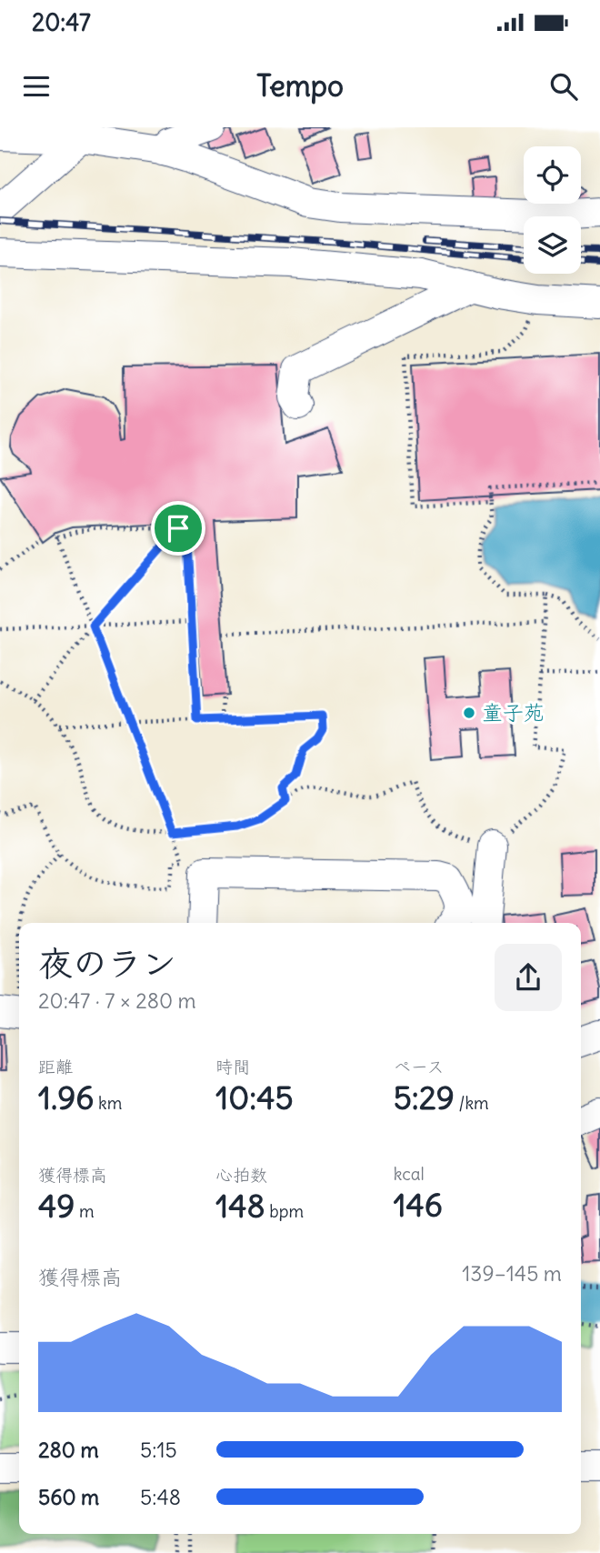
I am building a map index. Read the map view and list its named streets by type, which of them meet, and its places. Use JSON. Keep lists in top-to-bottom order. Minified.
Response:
{"places":["童子苑"],"page":{"status":"20:47","header":"Tempo","heading":["夜のラン","20:47 · 7 × 280 m"],"stats":[["距離","1.96 km"],["時間","10:45"],["ペース","5:29 /km"],["獲得標高","49 m"],["心拍数","148 bpm"],["kcal","146"]],"chart":["獲得標高","139–145 m"],"list":[{"name":"280 m","note":"5:15"},{"name":"560 m","note":"5:48"}]}}
